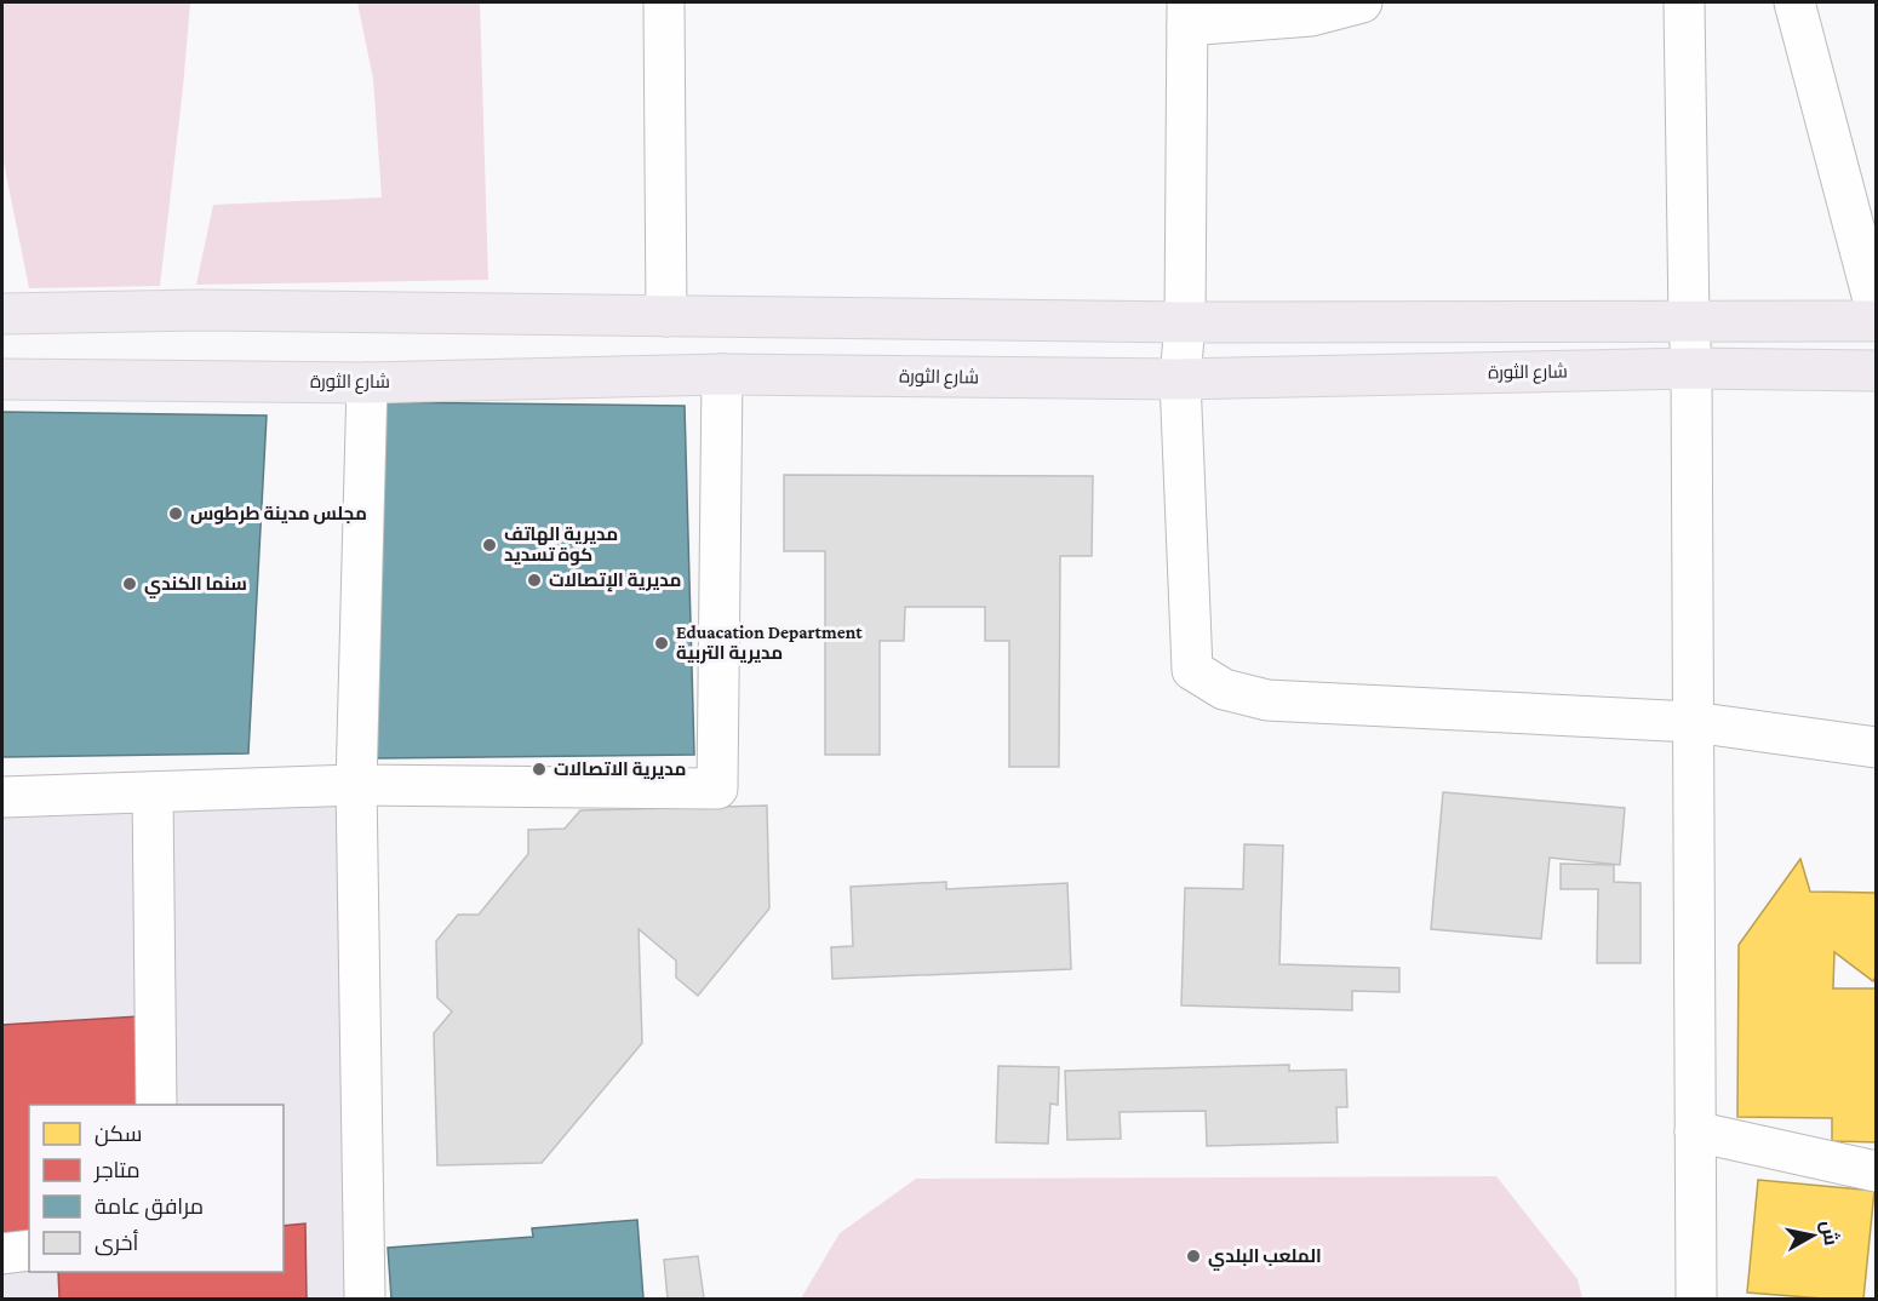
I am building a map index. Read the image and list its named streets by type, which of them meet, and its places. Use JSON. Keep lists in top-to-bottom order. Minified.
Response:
{"streets":{"main road":["شارع الثورة"]},"places":["مجلس مدينة طرطوس","مديرية الهاتف كوة تسديد","مديرية الإتصالات","سنما الكندي","Eduacation Department مديرية التربية","مديرية الاتصالات","الملعب البلدي"],"legend":["سكن","متاجر","مرافق عامة","أخرى"],"north":"right"}
